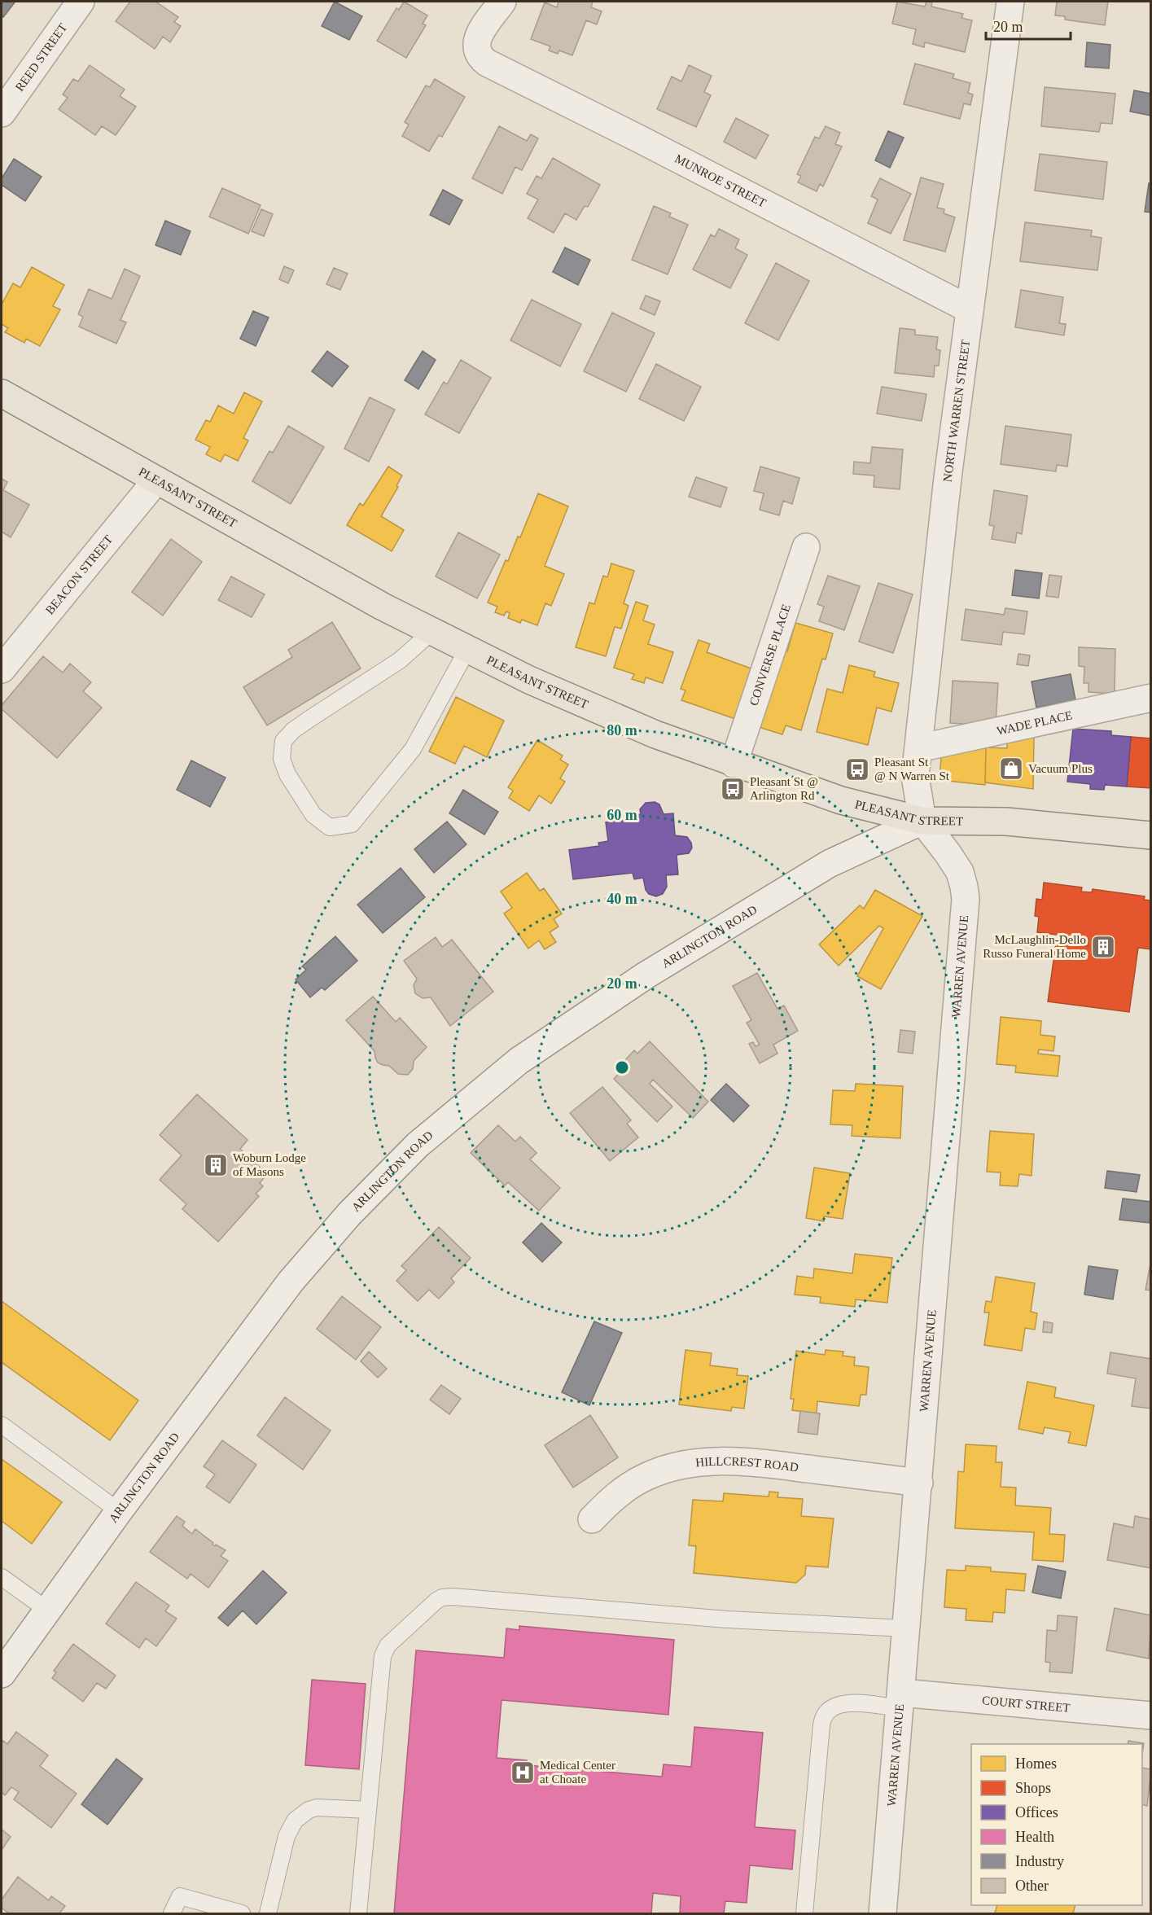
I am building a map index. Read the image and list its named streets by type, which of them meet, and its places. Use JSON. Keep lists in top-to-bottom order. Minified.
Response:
{"streets":{"main road":["PLEASANT STREET"],"street":["REED STREET","MUNROE STREET","NORTH WARREN STREET","BEACON STREET","CONVERSE PLACE","WADE PLACE","ARLINGTON ROAD","WARREN AVENUE","HILLCREST ROAD","COURT STREET"]},"crossings":[["MUNROE STREET","NORTH WARREN STREET"],["NORTH WARREN STREET","PLEASANT STREET"],["NORTH WARREN STREET","WADE PLACE"],["NORTH WARREN STREET","ARLINGTON ROAD"],["NORTH WARREN STREET","WARREN AVENUE"],["PLEASANT STREET","BEACON STREET"],["PLEASANT STREET","CONVERSE PLACE"],["PLEASANT STREET","ARLINGTON ROAD"],["PLEASANT STREET","WARREN AVENUE"],["ARLINGTON ROAD","WARREN AVENUE"],["WARREN AVENUE","HILLCREST ROAD"],["WARREN AVENUE","COURT STREET"]],"places":{"shop":["Vacuum Plus"],"bus stop":["Pleasant St @ N Warren St","Pleasant St @ Arlington Rd"],"building":["McLaughlin-Dello Russo Funeral Home","Woburn Lodge of Masons"],"hospital":["Medical Center at Choate"]},"legend":["Homes","Shops","Offices","Health","Industry","Other"],"scale_bar":"20 m","rings":["80 m","60 m","40 m","20 m"]}
